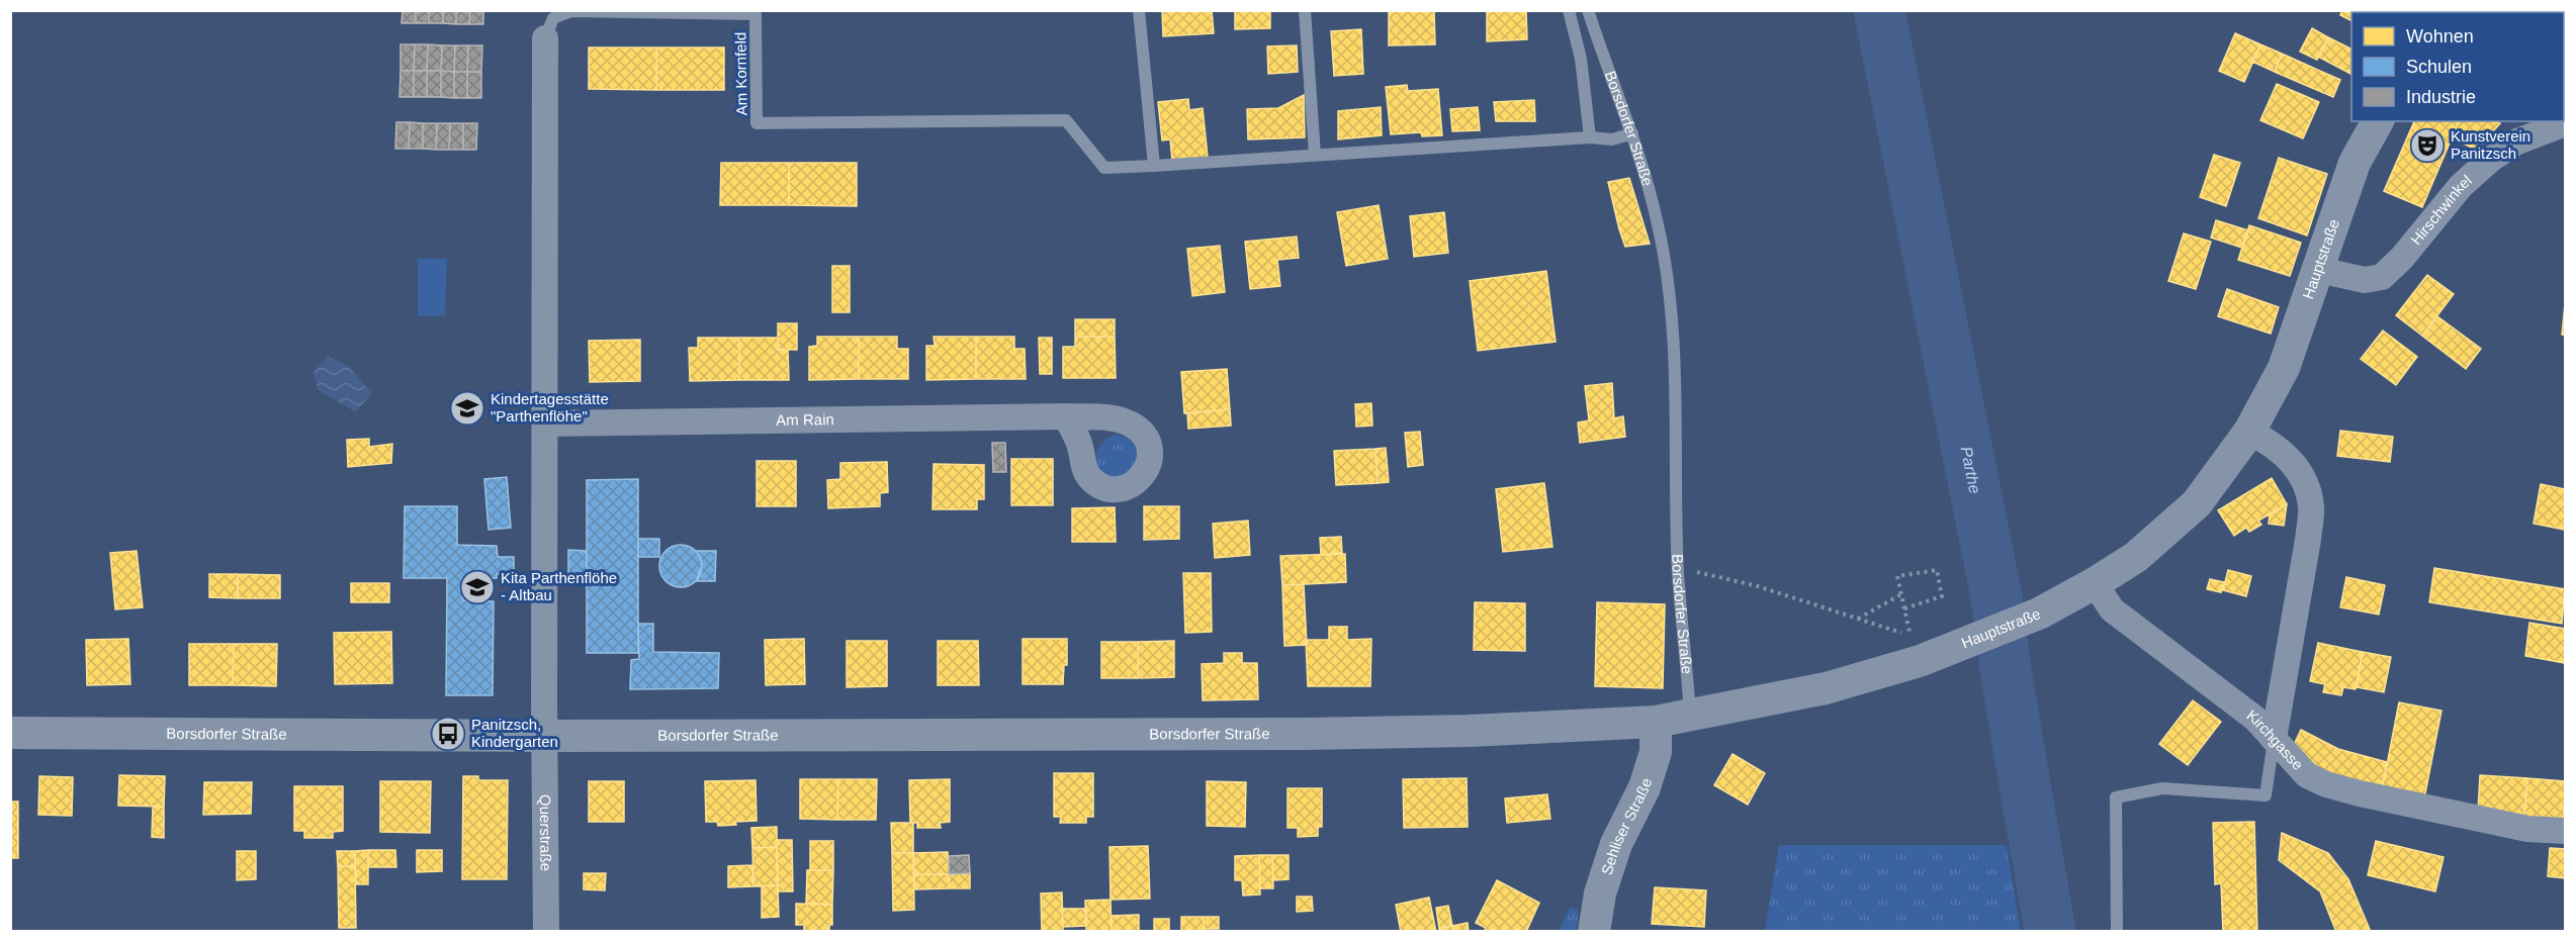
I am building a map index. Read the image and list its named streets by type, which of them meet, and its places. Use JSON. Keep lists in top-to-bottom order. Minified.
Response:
{"streets":{"street":["Borsdorfer Straße","Hirschwinkel","Hauptstraße","Am Rain","Kirchgasse","Sehliser Straße","Querstraße"],"lane":["Am Kornfeld"]},"crossings":[["Borsdorfer Straße","Hauptstraße"],["Borsdorfer Straße","Sehliser Straße"],["Borsdorfer Straße","Querstraße"],["Hirschwinkel","Hauptstraße"],["Hauptstraße","Kirchgasse"]],"water":["Parthe"],"places":{"theatre":["Kunstverein Panitzsch"],"school or university":["Kindertagesstätte \"Parthenflöhe\"","Kita Parthenflöhe - Altbau"],"bus stop":["Panitzsch, Kindergarten"]},"legend":["Wohnen","Schulen","Industrie"]}
